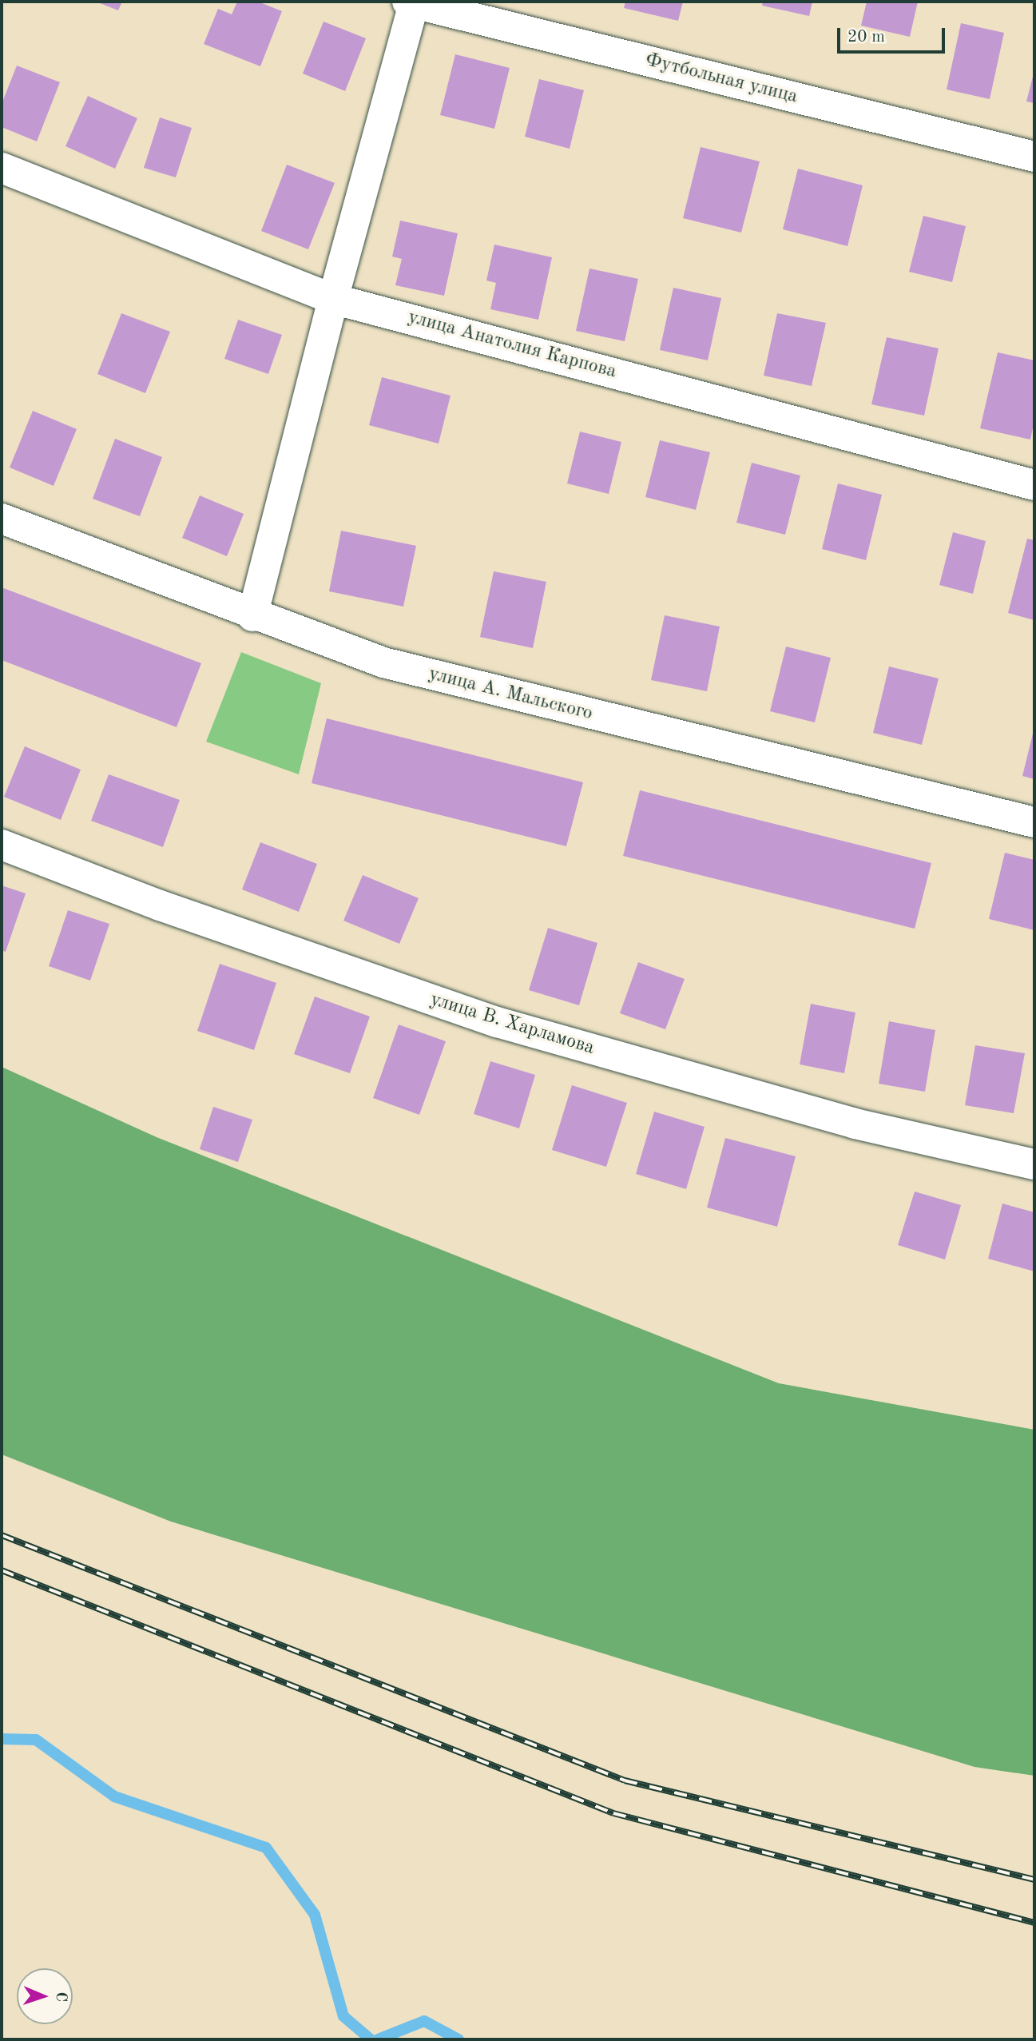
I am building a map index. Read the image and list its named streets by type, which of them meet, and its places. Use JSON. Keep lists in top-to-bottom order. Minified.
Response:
{"streets":{"street":["Футбольная улица","улица Анатолия Карпова","улица А. Мальского","улица В. Харламова"]},"scale_bar":"20 m","north":"right"}
